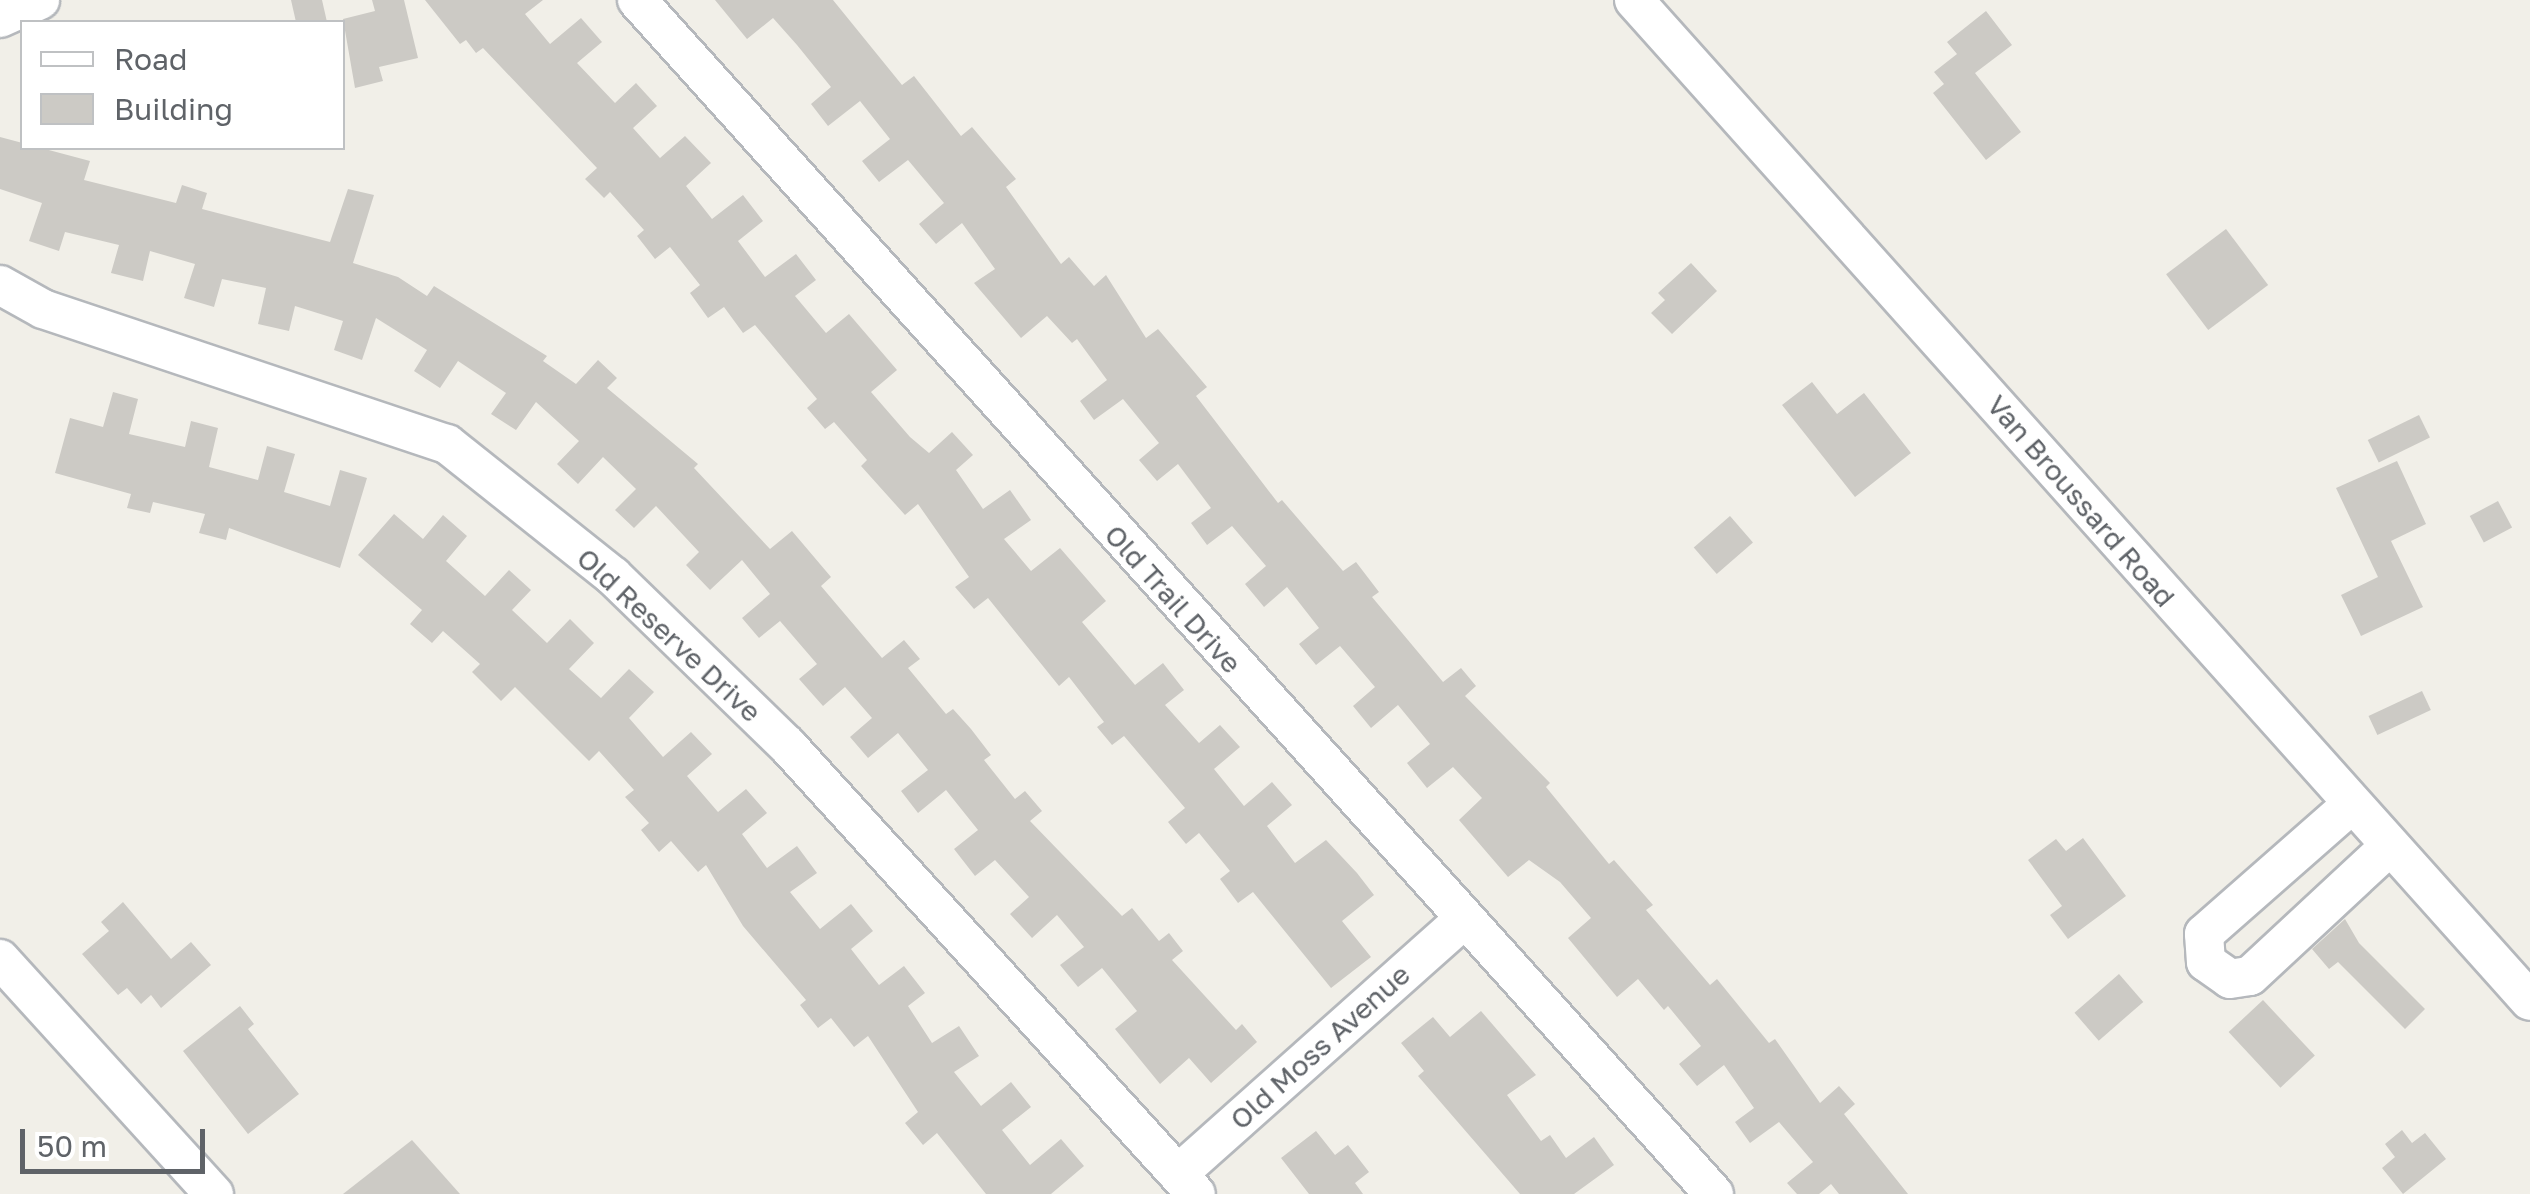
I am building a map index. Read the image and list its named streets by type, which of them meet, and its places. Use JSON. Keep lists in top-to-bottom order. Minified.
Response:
{"streets":{"street":["Van Broussard Road","Old Trail Drive","Old Reserve Drive","Old Moss Avenue"]},"crossings":[["Old Trail Drive","Old Moss Avenue"],["Old Reserve Drive","Old Moss Avenue"]],"legend":["Road","Building"],"scale_bar":"50 m"}
